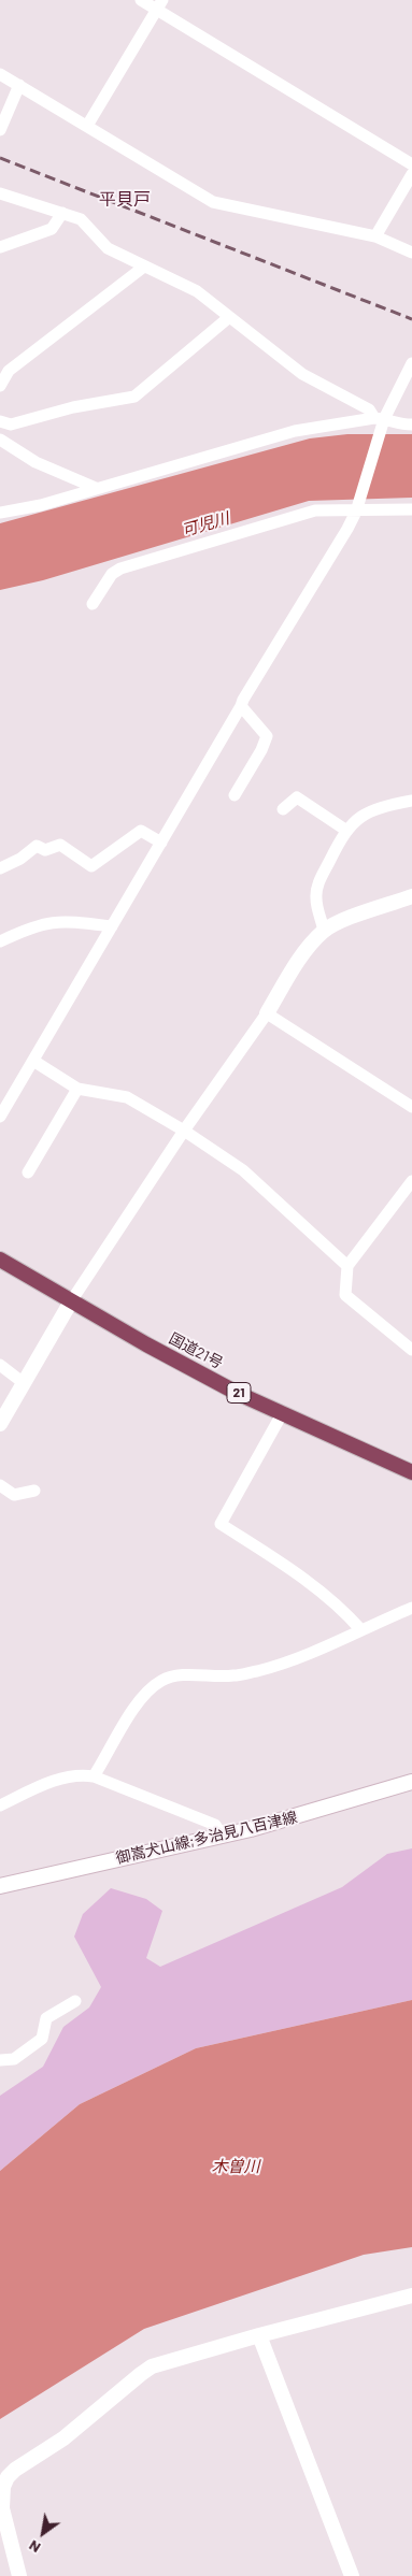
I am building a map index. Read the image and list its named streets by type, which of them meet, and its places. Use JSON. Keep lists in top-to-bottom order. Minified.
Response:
{"streets":{"highway":["国道21号","21"],"street":["御嵩犬山線;多治見八百津線"]},"districts":["平貝戸"],"water":["可児川","木曽川"],"north":"bottom left"}
